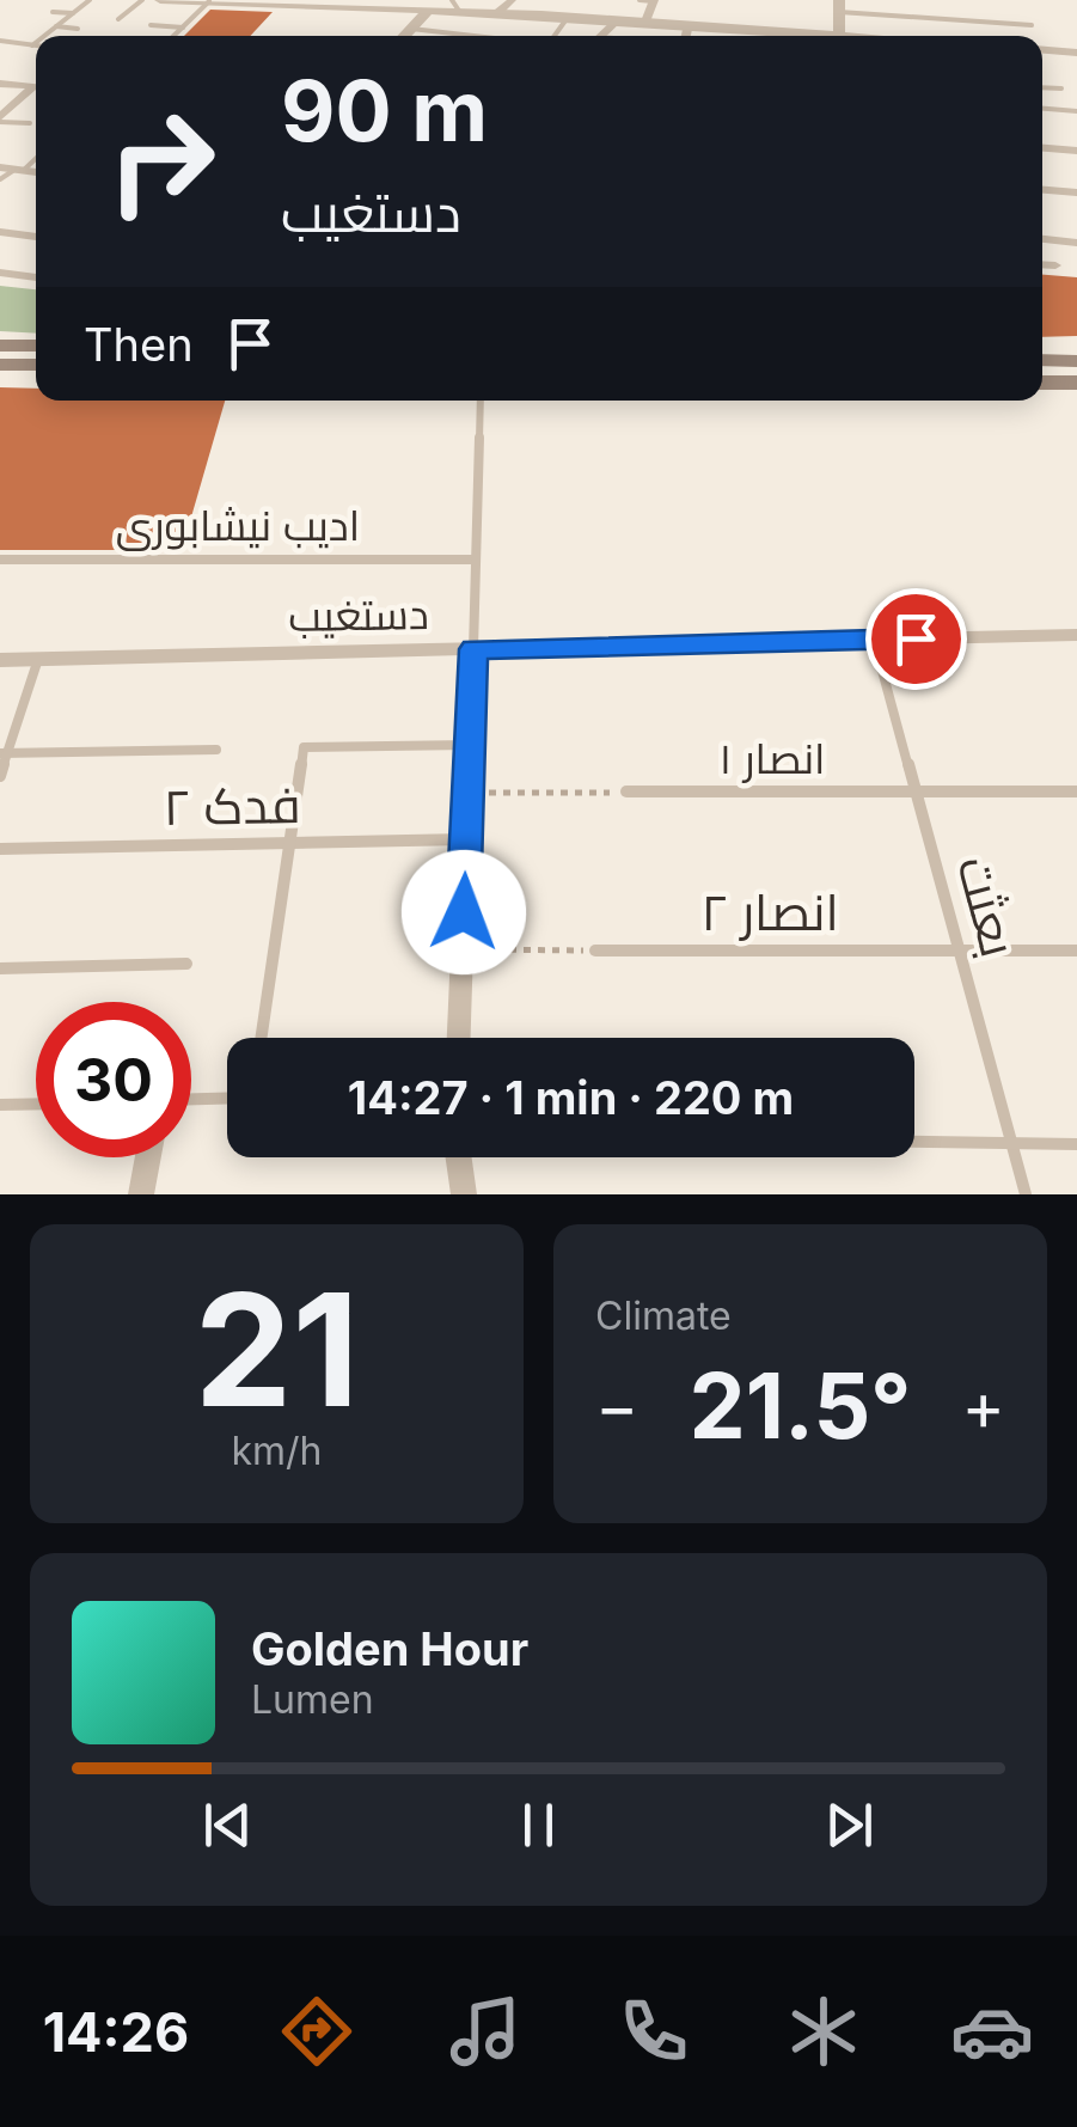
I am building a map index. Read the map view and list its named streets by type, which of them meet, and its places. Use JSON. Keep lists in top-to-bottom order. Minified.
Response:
{"streets":{"street":["دستغیب"],"lane":["ادیب نیشابوری","انصار ۱","فدک ۲","بعثت","انصار ۲"]},"crossings":[["دستغیب","بعثت"],["انصار ۱","بعثت"],["بعثت","انصار ۲"]],"page":{"turn":["90 m","دستغیب"],"then":"Then","limit":"30","trip":"14:27 · 1 min · 220 m","tile":[["21","km/h"],"Climate"],"heat":["−","21.5°","+"],"song":["Golden Hour","Lumen"],"tabs":"14:26"}}
